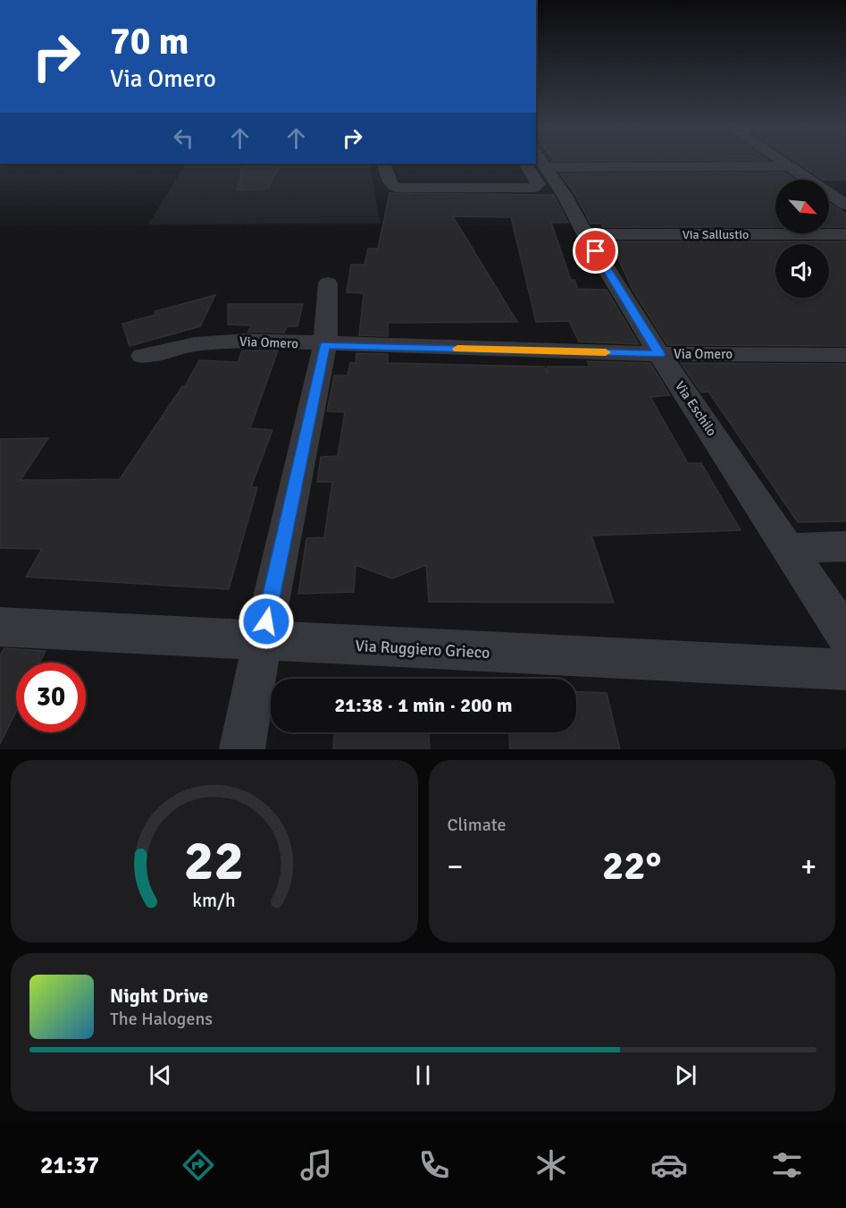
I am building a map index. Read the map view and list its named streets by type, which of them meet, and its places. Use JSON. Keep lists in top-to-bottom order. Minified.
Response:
{"streets":{"street":["Via Sallustio","Via Omero","Via Eschilo","Via Ruggiero Grieco"]},"crossings":[["Via Sallustio","Via Eschilo"],["Via Omero","Via Eschilo"]],"north":"bottom right","page":{"turn":["70 m","Via Omero"],"limit":"30","trip":"21:38 · 1 min · 200 m","tile":"Climate","heat":["−","22°","+"],"song":["Night Drive","The Halogens"],"tabs":"21:37","gauge":["22","km/h"]}}
